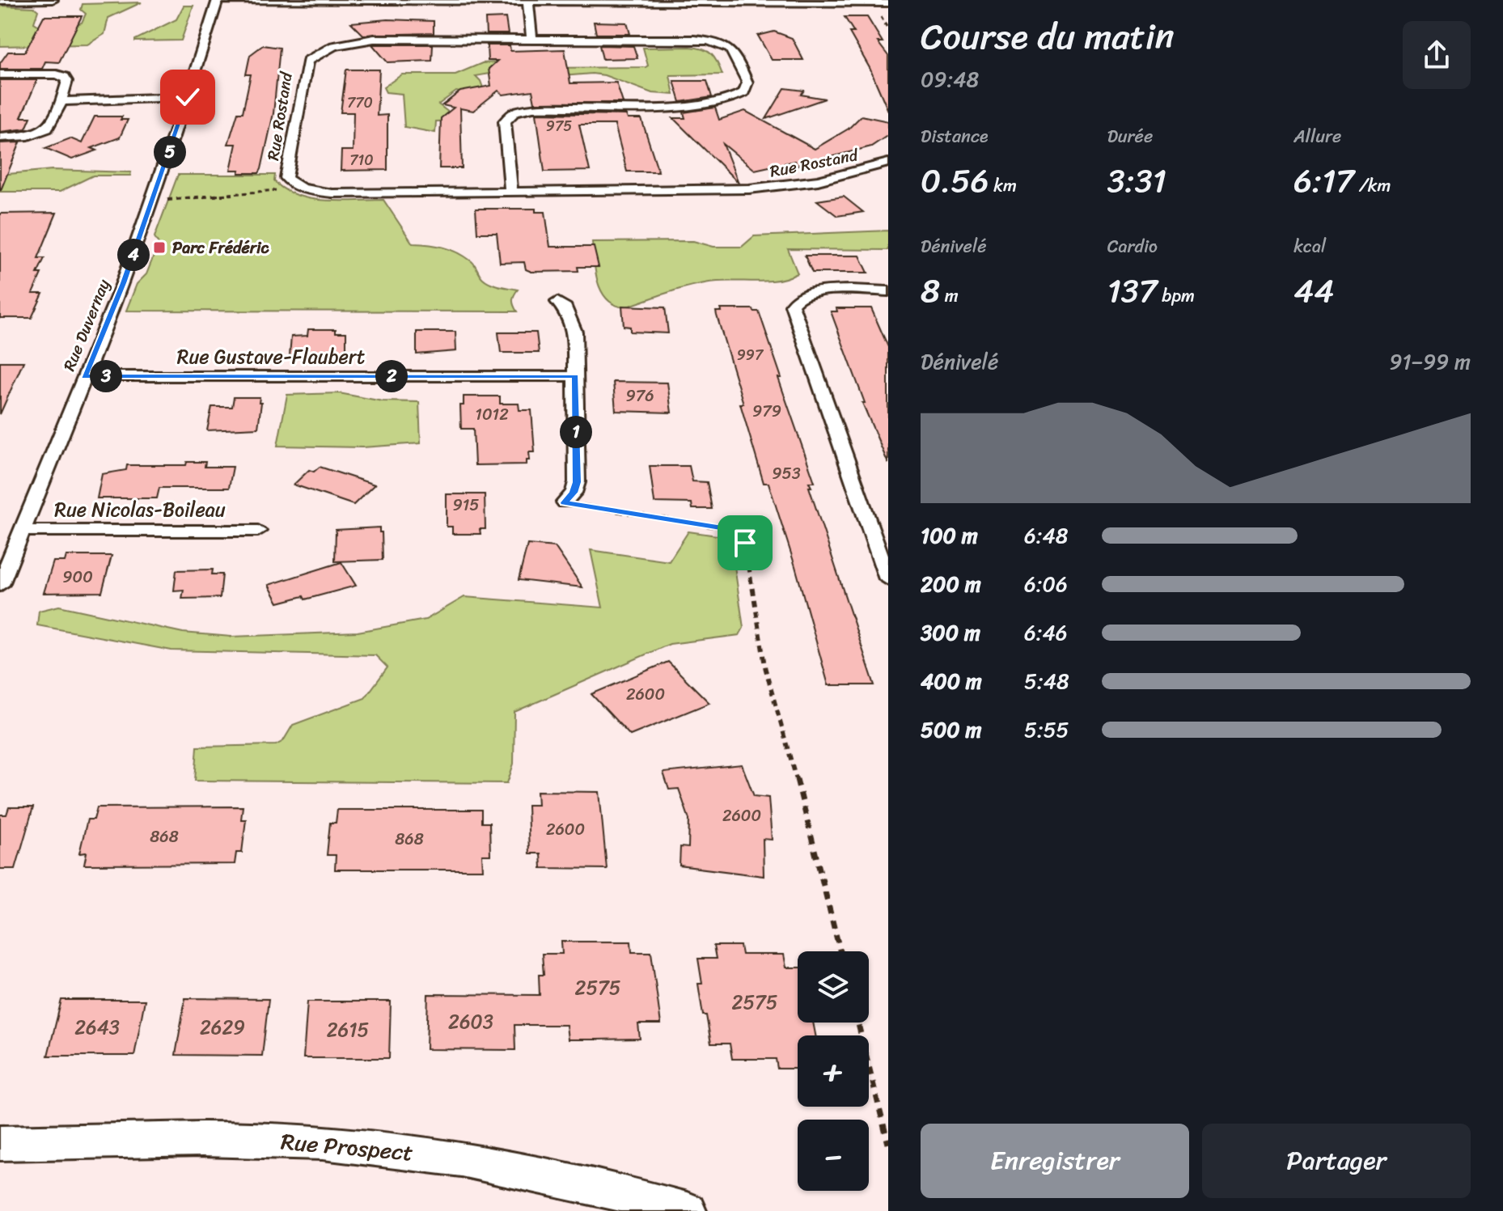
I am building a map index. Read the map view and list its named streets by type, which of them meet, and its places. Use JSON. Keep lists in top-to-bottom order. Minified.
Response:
{"streets":{"street":["Rue Rostand","Rue Duvernay","Rue Gustave-Flaubert","Rue Nicolas-Boileau","Rue Prospect"]},"crossings":[["Rue Duvernay","Rue Gustave-Flaubert"],["Rue Duvernay","Rue Nicolas-Boileau"]],"places":{"transit":["Parc Frédéric"]},"house_numbers":["770","975","710","997","976","979","1012","953","915","900","2600","2600","2600","868","868","2575","2575","2603","2643","2629","2615"],"page":{"heading":["Course du matin","09:48"],"stats":[["Distance","0.56 km"],["Durée","3:31"],["Allure","6:17 /km"],["Dénivelé","8 m"],["Cardio","137 bpm"],["kcal","44"]],"pins":["5","4","2","3","1"],"chart":["Dénivelé","91–99 m"],"list":[{"name":"100 m","note":"6:48"},{"name":"200 m","note":"6:06"},{"name":"300 m","note":"6:46"},{"name":"400 m","note":"5:48"},{"name":"500 m","note":"5:55"}],"map_buttons":["+","−"],"buttons":["Enregistrer","Partager"]}}
